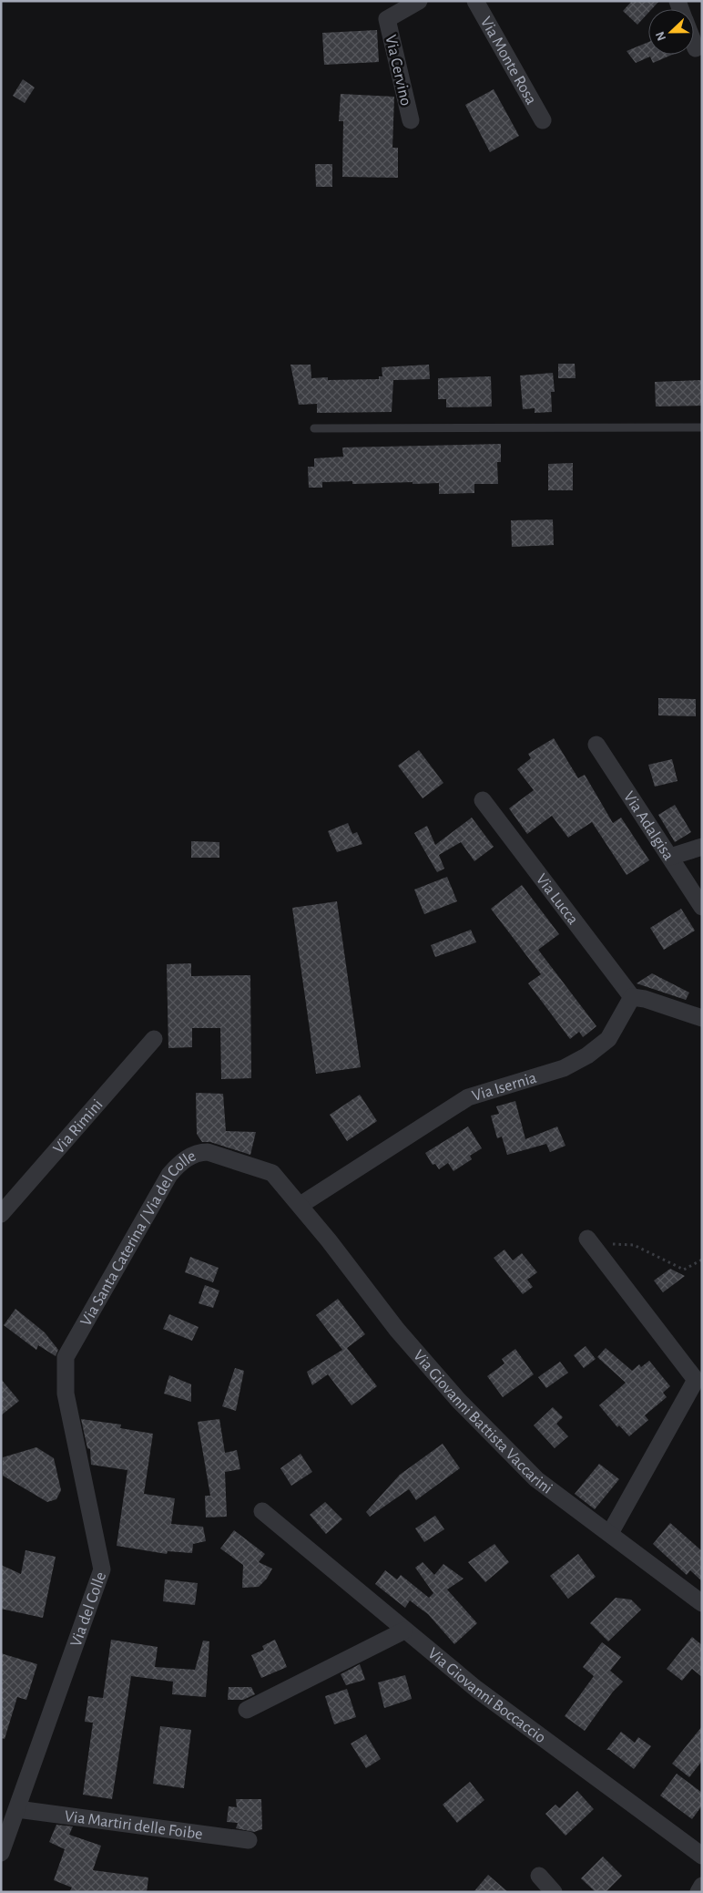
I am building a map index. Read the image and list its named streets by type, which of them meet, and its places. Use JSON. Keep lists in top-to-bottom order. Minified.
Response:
{"streets":{"street":["Via Monte Rosa","Via Cervino","Via Adalgisa","Via Lucca","Via Isernia","Via Rimini","Via Santa Caterina / Via del Colle","Via Giovanni Battista Vaccarini","Via del Colle","Via Giovanni Boccaccio","Via Martiri delle Foibe"]},"crossings":[["Via Lucca","Via Isernia"],["Via Isernia","Via Santa Caterina / Via del Colle"],["Via Isernia","Via Giovanni Battista Vaccarini"],["Via Santa Caterina / Via del Colle","Via Giovanni Battista Vaccarini"],["Via Santa Caterina / Via del Colle","Via del Colle"],["Via del Colle","Via Martiri delle Foibe"]],"north":"left"}
